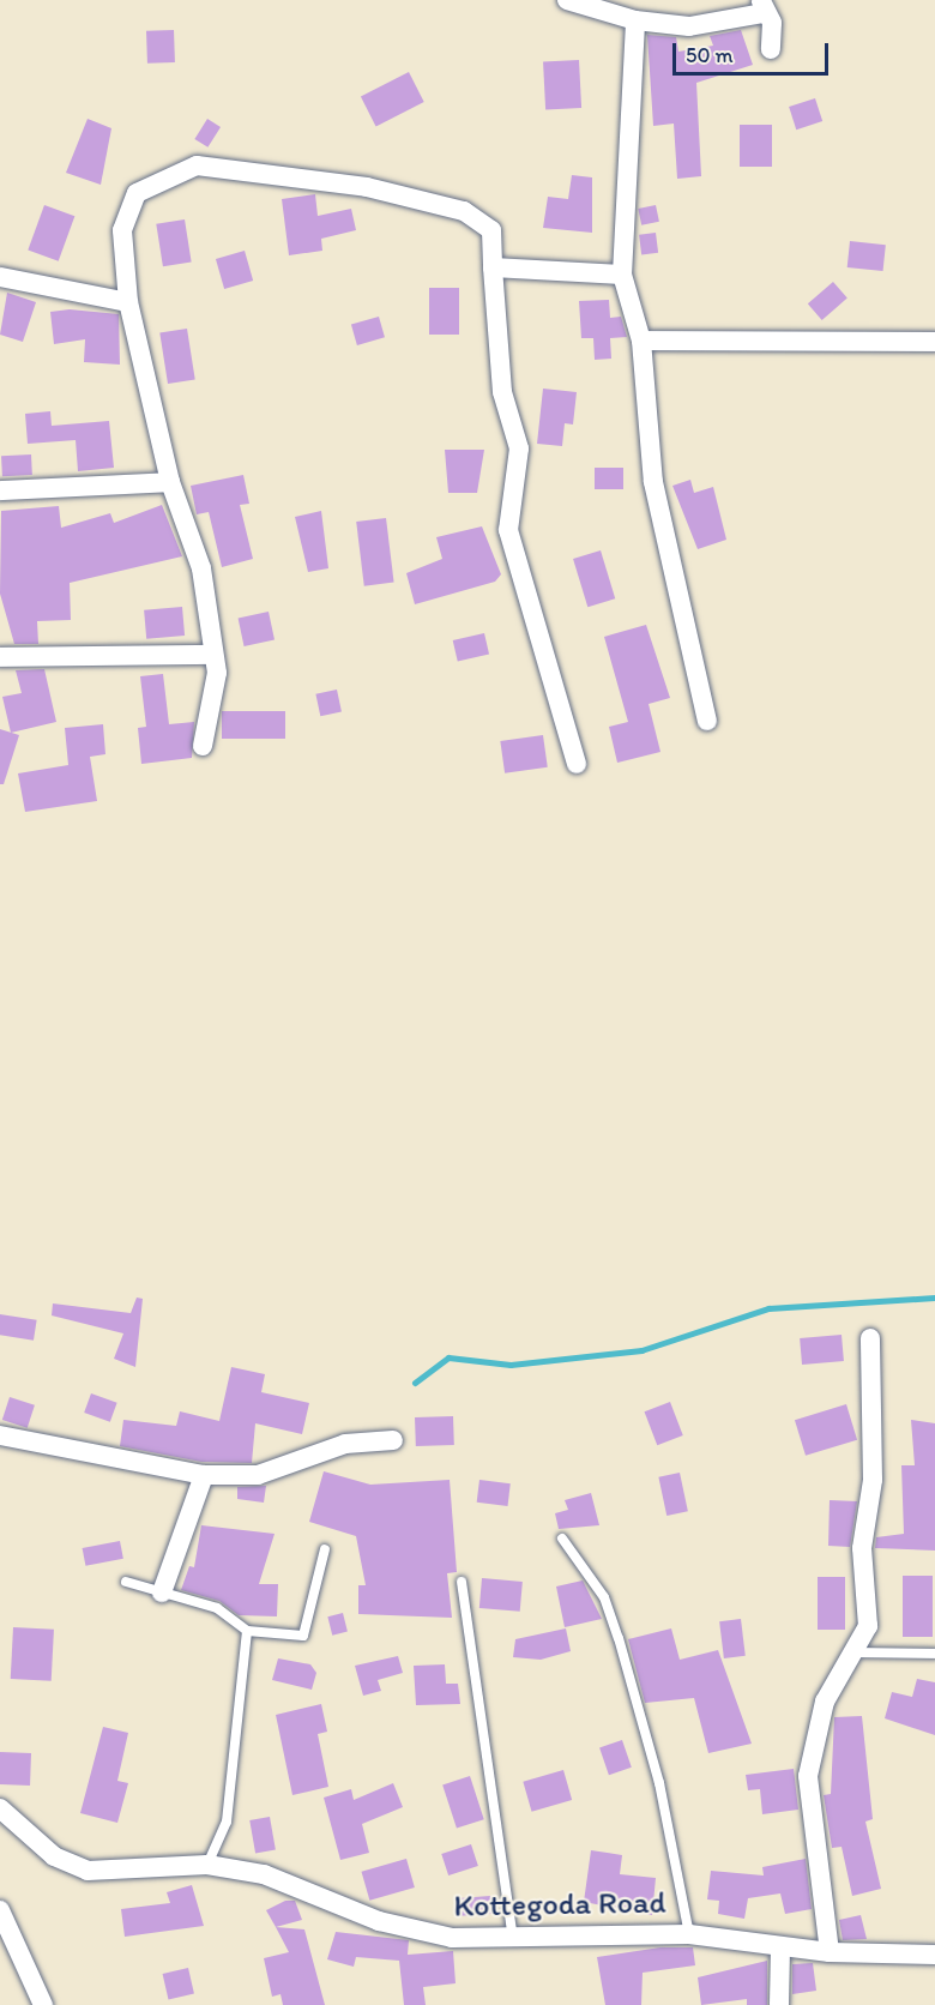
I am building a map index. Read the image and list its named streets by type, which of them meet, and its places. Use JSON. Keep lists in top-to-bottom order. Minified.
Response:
{"streets":{"street":["Kottegoda Road"]},"scale_bar":"50 m"}
